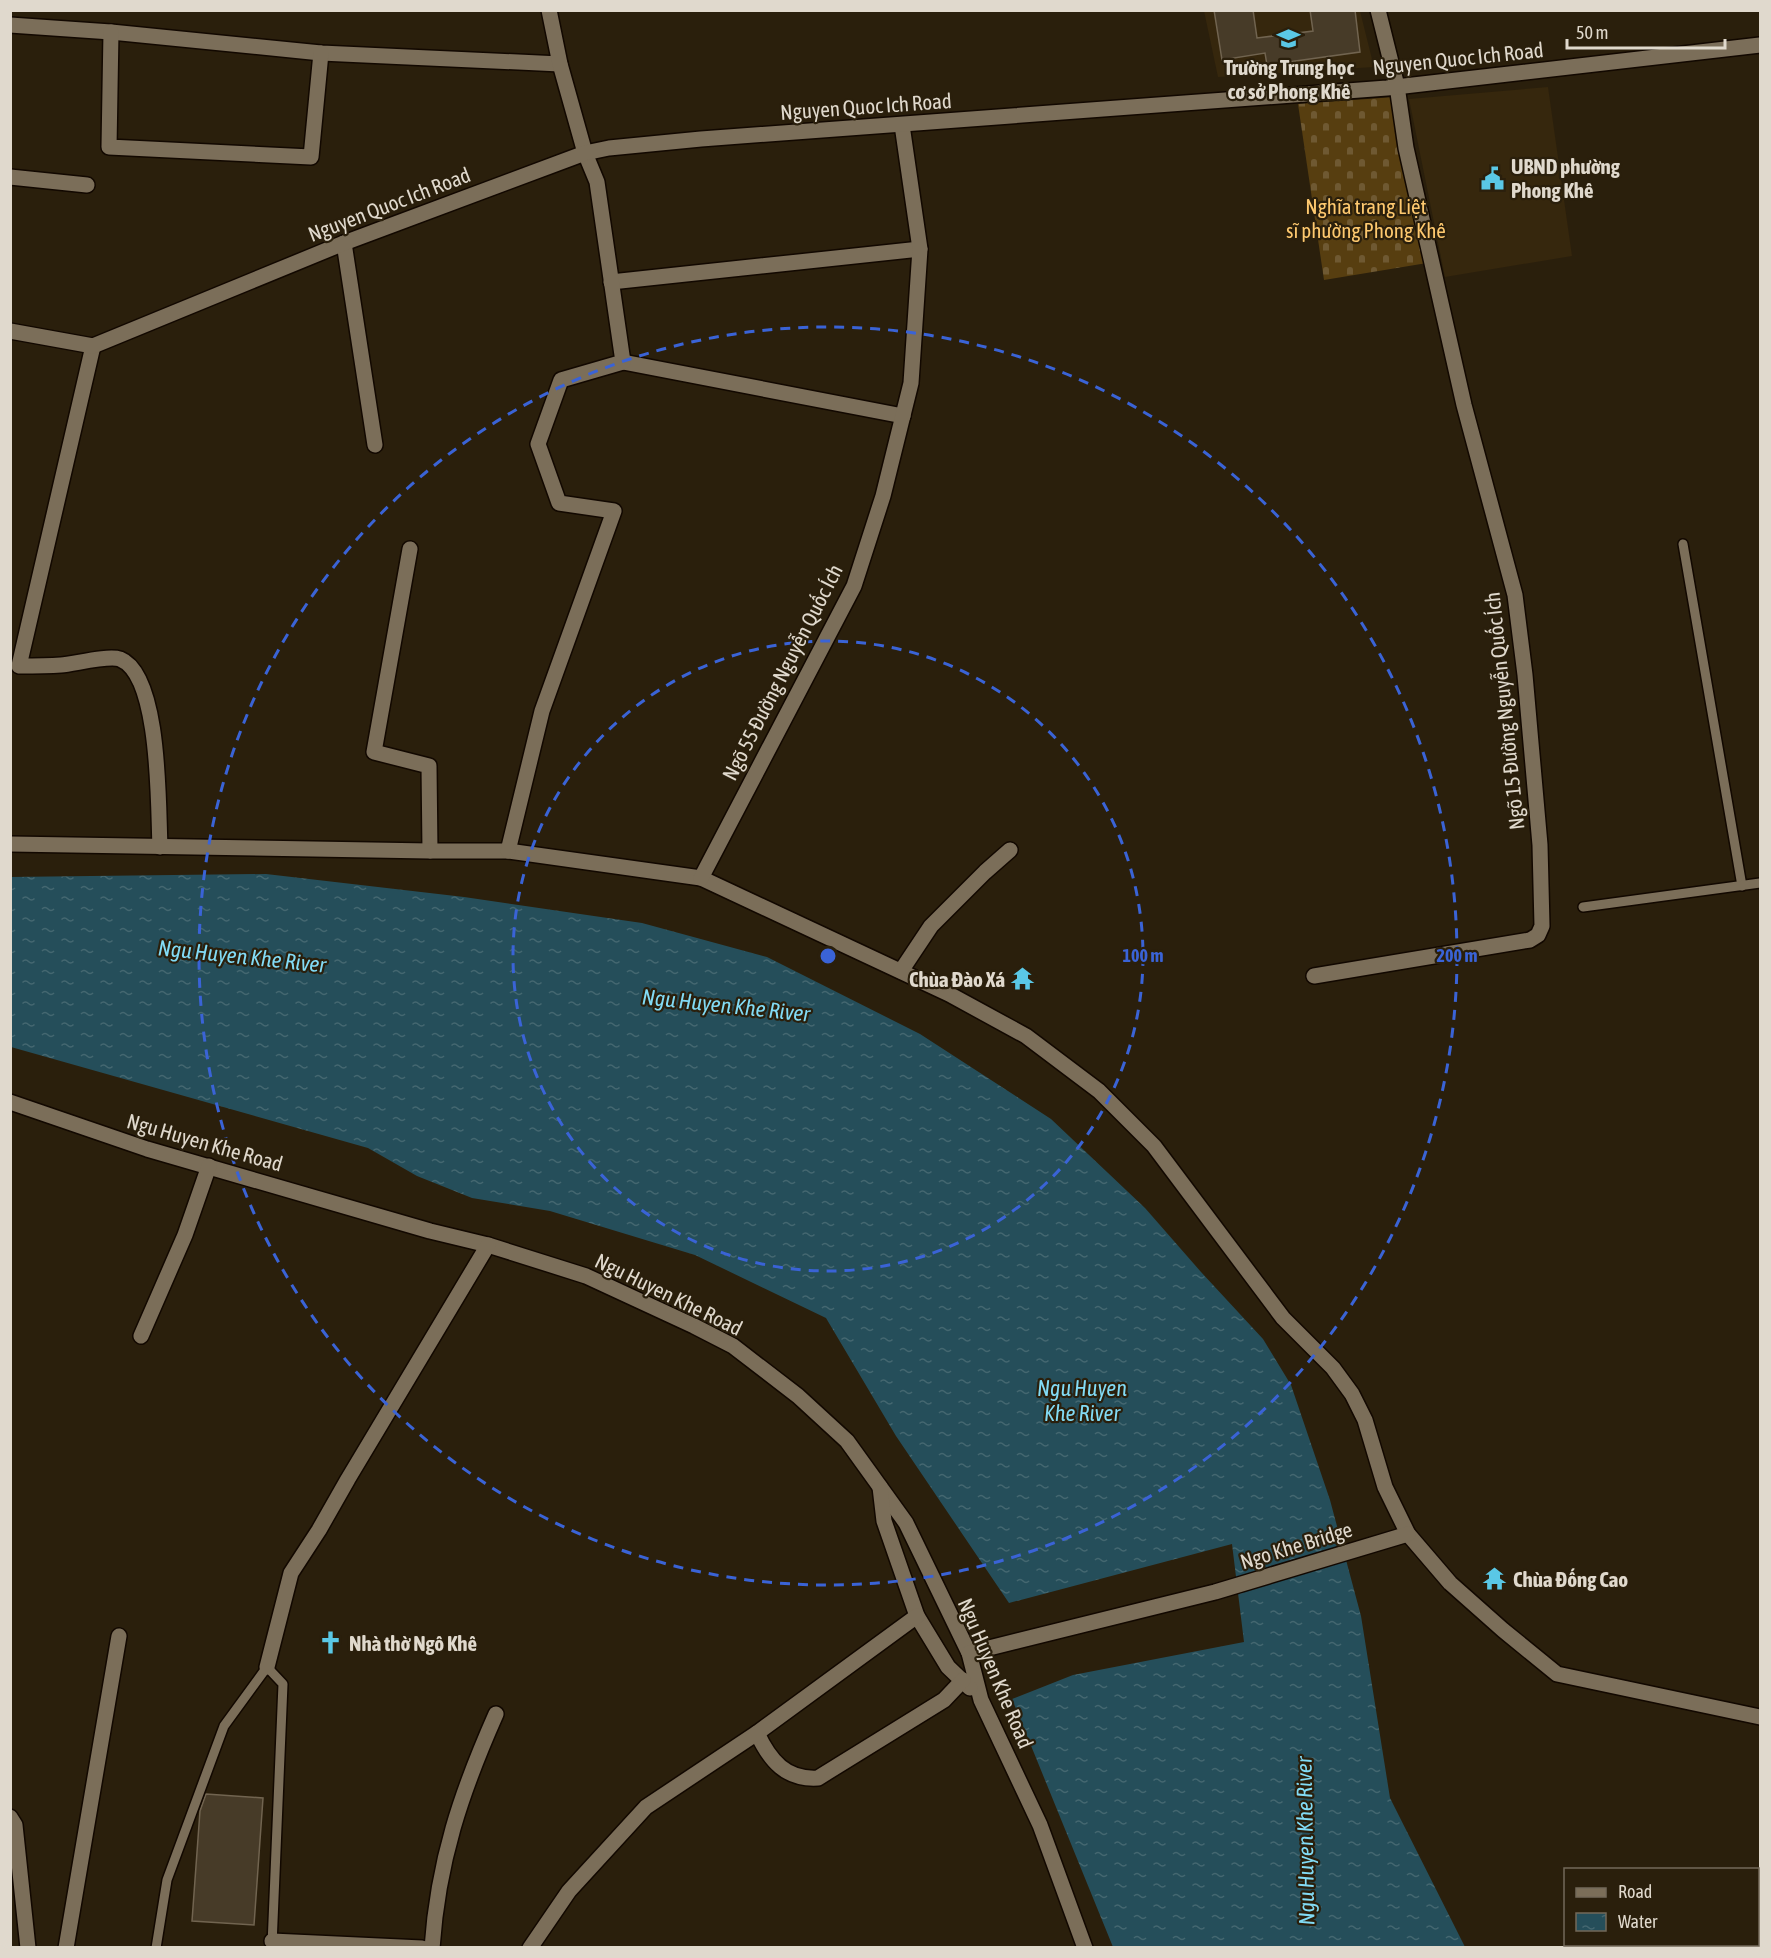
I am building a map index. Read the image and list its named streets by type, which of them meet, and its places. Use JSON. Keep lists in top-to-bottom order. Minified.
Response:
{"streets":{"street":["Nguyen Quoc Ich Road","Ngõ 55 Đường Nguyễn Quốc Ích","Ngõ 15 Đường Nguyễn Quốc Ích","Ngu Huyen Khe Road","Ngo Khe Bridge"]},"crossings":[["Nguyen Quoc Ich Road","Ngõ 55 Đường Nguyễn Quốc Ích"],["Nguyen Quoc Ich Road","Ngõ 15 Đường Nguyễn Quốc Ích"],["Ngu Huyen Khe Road","Ngo Khe Bridge"]],"water":["Ngu Huyen Khe River"],"parks":["Nghĩa trang Liệt sĩ phường Phong Khê"],"places":{"school or university":["Trường Trung học cơ sở Phong Khê"],"public building":["UBND phường Phong Khê"],"temple":["Chùa Đào Xá","Chùa Đống Cao"],"church":["Nhà thờ Ngô Khê"]},"legend":["Road","Water"],"scale_bar":"50 m","rings":["100 m","200 m"]}
